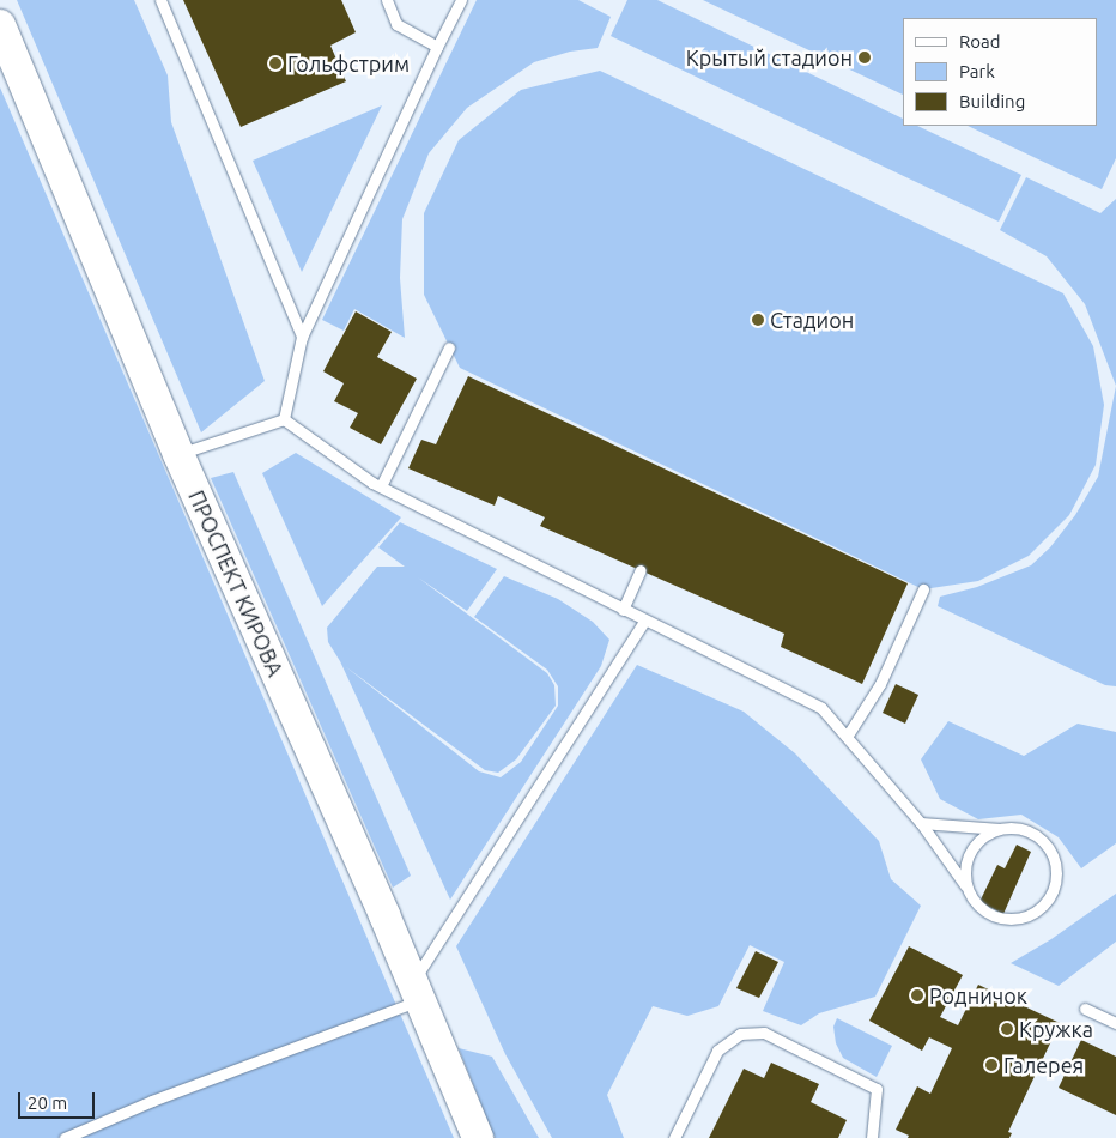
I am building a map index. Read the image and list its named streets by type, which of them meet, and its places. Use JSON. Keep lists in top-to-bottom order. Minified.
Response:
{"streets":{"main road":["ПРОСПЕКТ КИРОВА"]},"places":["Крытый стадион","Гольфстрим","Стадион","Родничок","Кружка","Галерея"],"legend":["Road","Park","Building"],"scale_bar":"20 m"}
